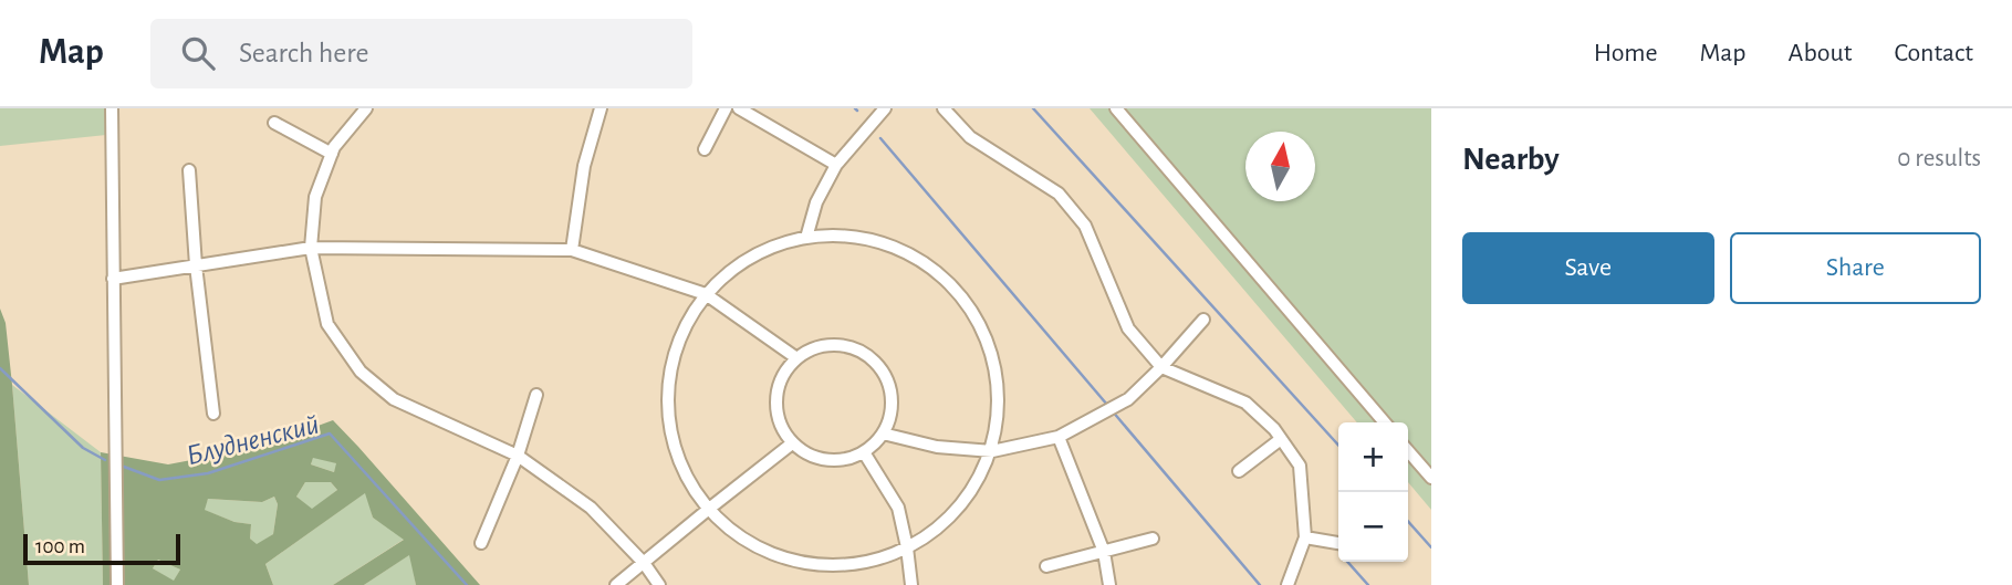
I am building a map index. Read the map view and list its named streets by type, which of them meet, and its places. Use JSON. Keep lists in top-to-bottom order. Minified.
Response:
{"water":["Блудненский"],"scale_bar":"100 m","north":"top","page":{"header":"Map","search":"Search here","nav":["Home","Map","About","Contact"],"heading":["Nearby","0 results"],"buttons":["Save","Share"],"map_buttons":["+","−"],"scale":"100 m"}}
